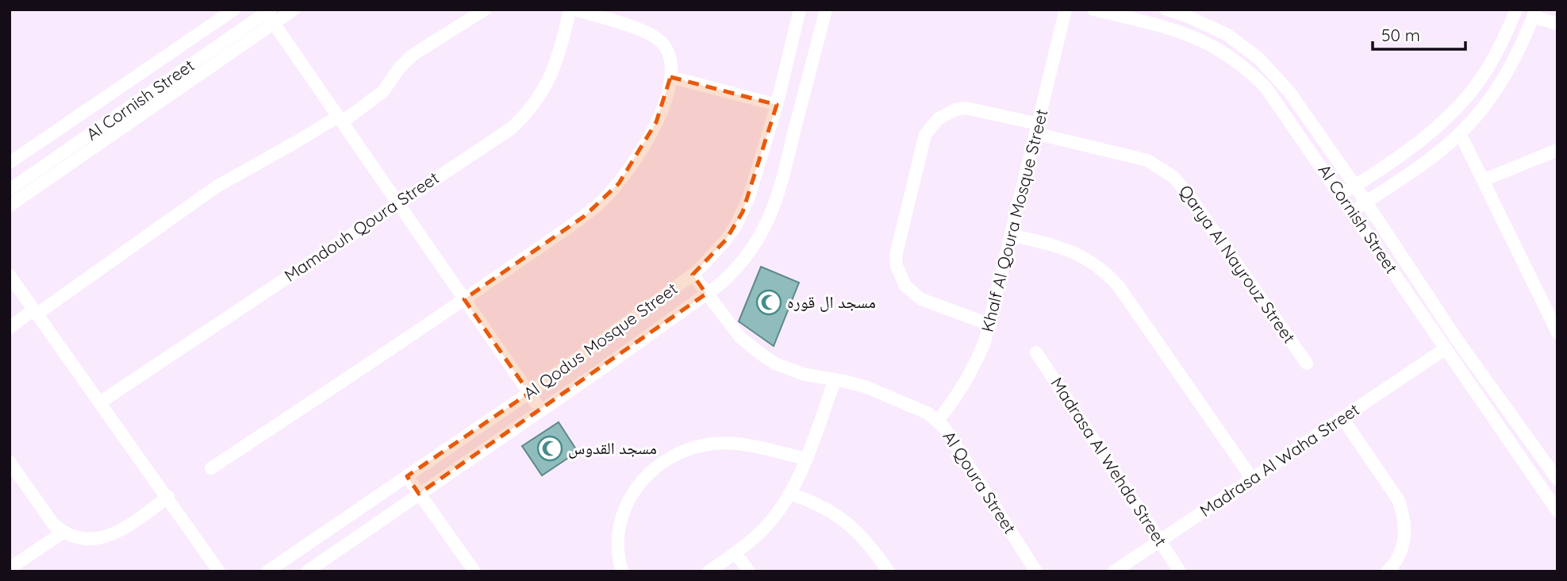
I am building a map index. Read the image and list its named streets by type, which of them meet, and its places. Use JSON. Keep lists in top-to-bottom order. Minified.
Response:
{"streets":{"street":["Al Cornish Street","Khalf Al Qoura Mosque Street","Mamdouh Qoura Street","Qarya Al Nayrouz Street","Al Qodus Mosque Street","Madrasa Al Waha Street","Madrasa Al Wehda Street","Al Qoura Street"]},"crossings":[["Al Cornish Street","Madrasa Al Waha Street"],["Khalf Al Qoura Mosque Street","Qarya Al Nayrouz Street"],["Khalf Al Qoura Mosque Street","Al Qoura Street"],["Al Qodus Mosque Street","Al Qoura Street"],["Madrasa Al Waha Street","Madrasa Al Wehda Street"]],"places":{"mosque":["مسجد ال قوره","مسجد القدوس"]},"scale_bar":"50 m"}
